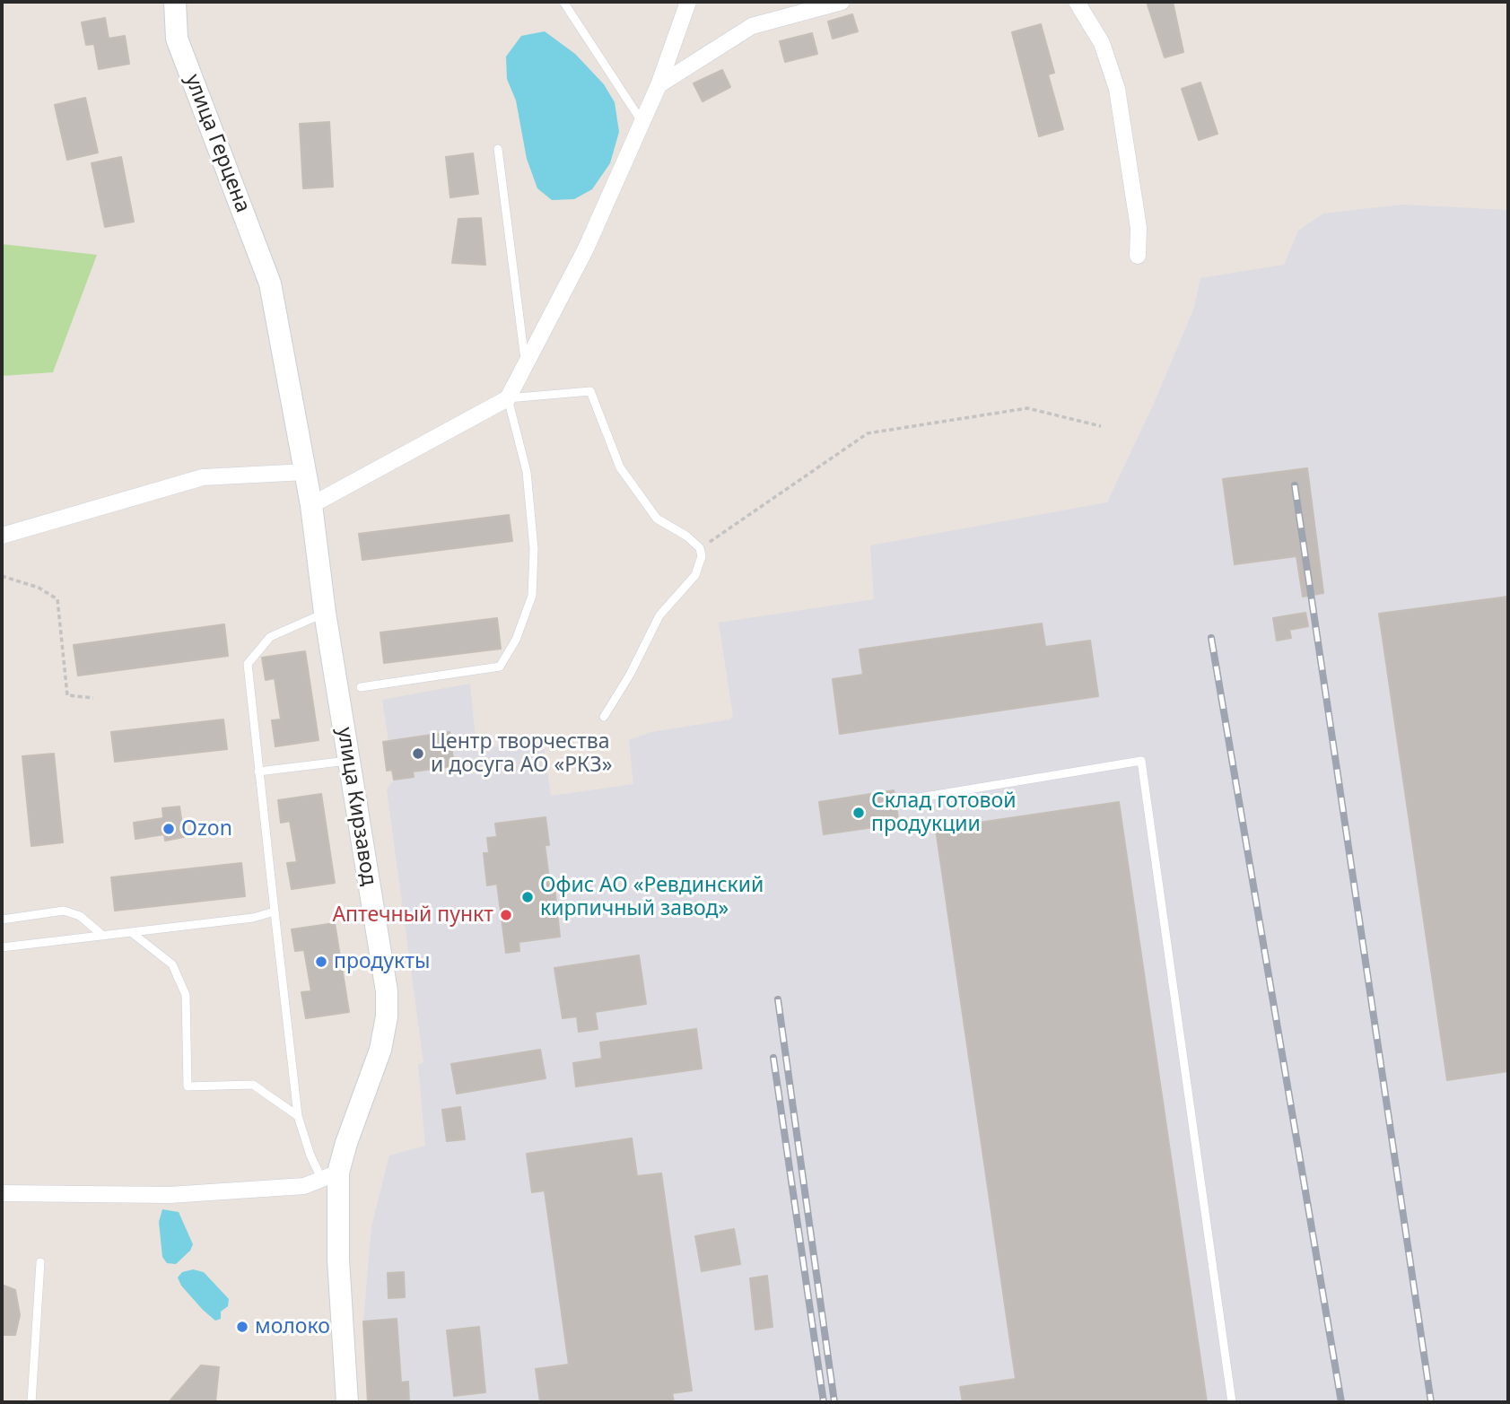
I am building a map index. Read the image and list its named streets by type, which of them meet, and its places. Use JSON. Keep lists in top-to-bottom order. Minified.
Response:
{"streets":{"street":["улица Герцена","улица Кирзавод"]},"crossings":[["улица Герцена","улица Кирзавод"]],"places":["Центр творчества и досуга АО «РКЗ»","Склад готовой продукции","Ozon","Офис АО «Ревдинский кирпичный завод»","Аптечный пункт","продукты","молоко"]}
